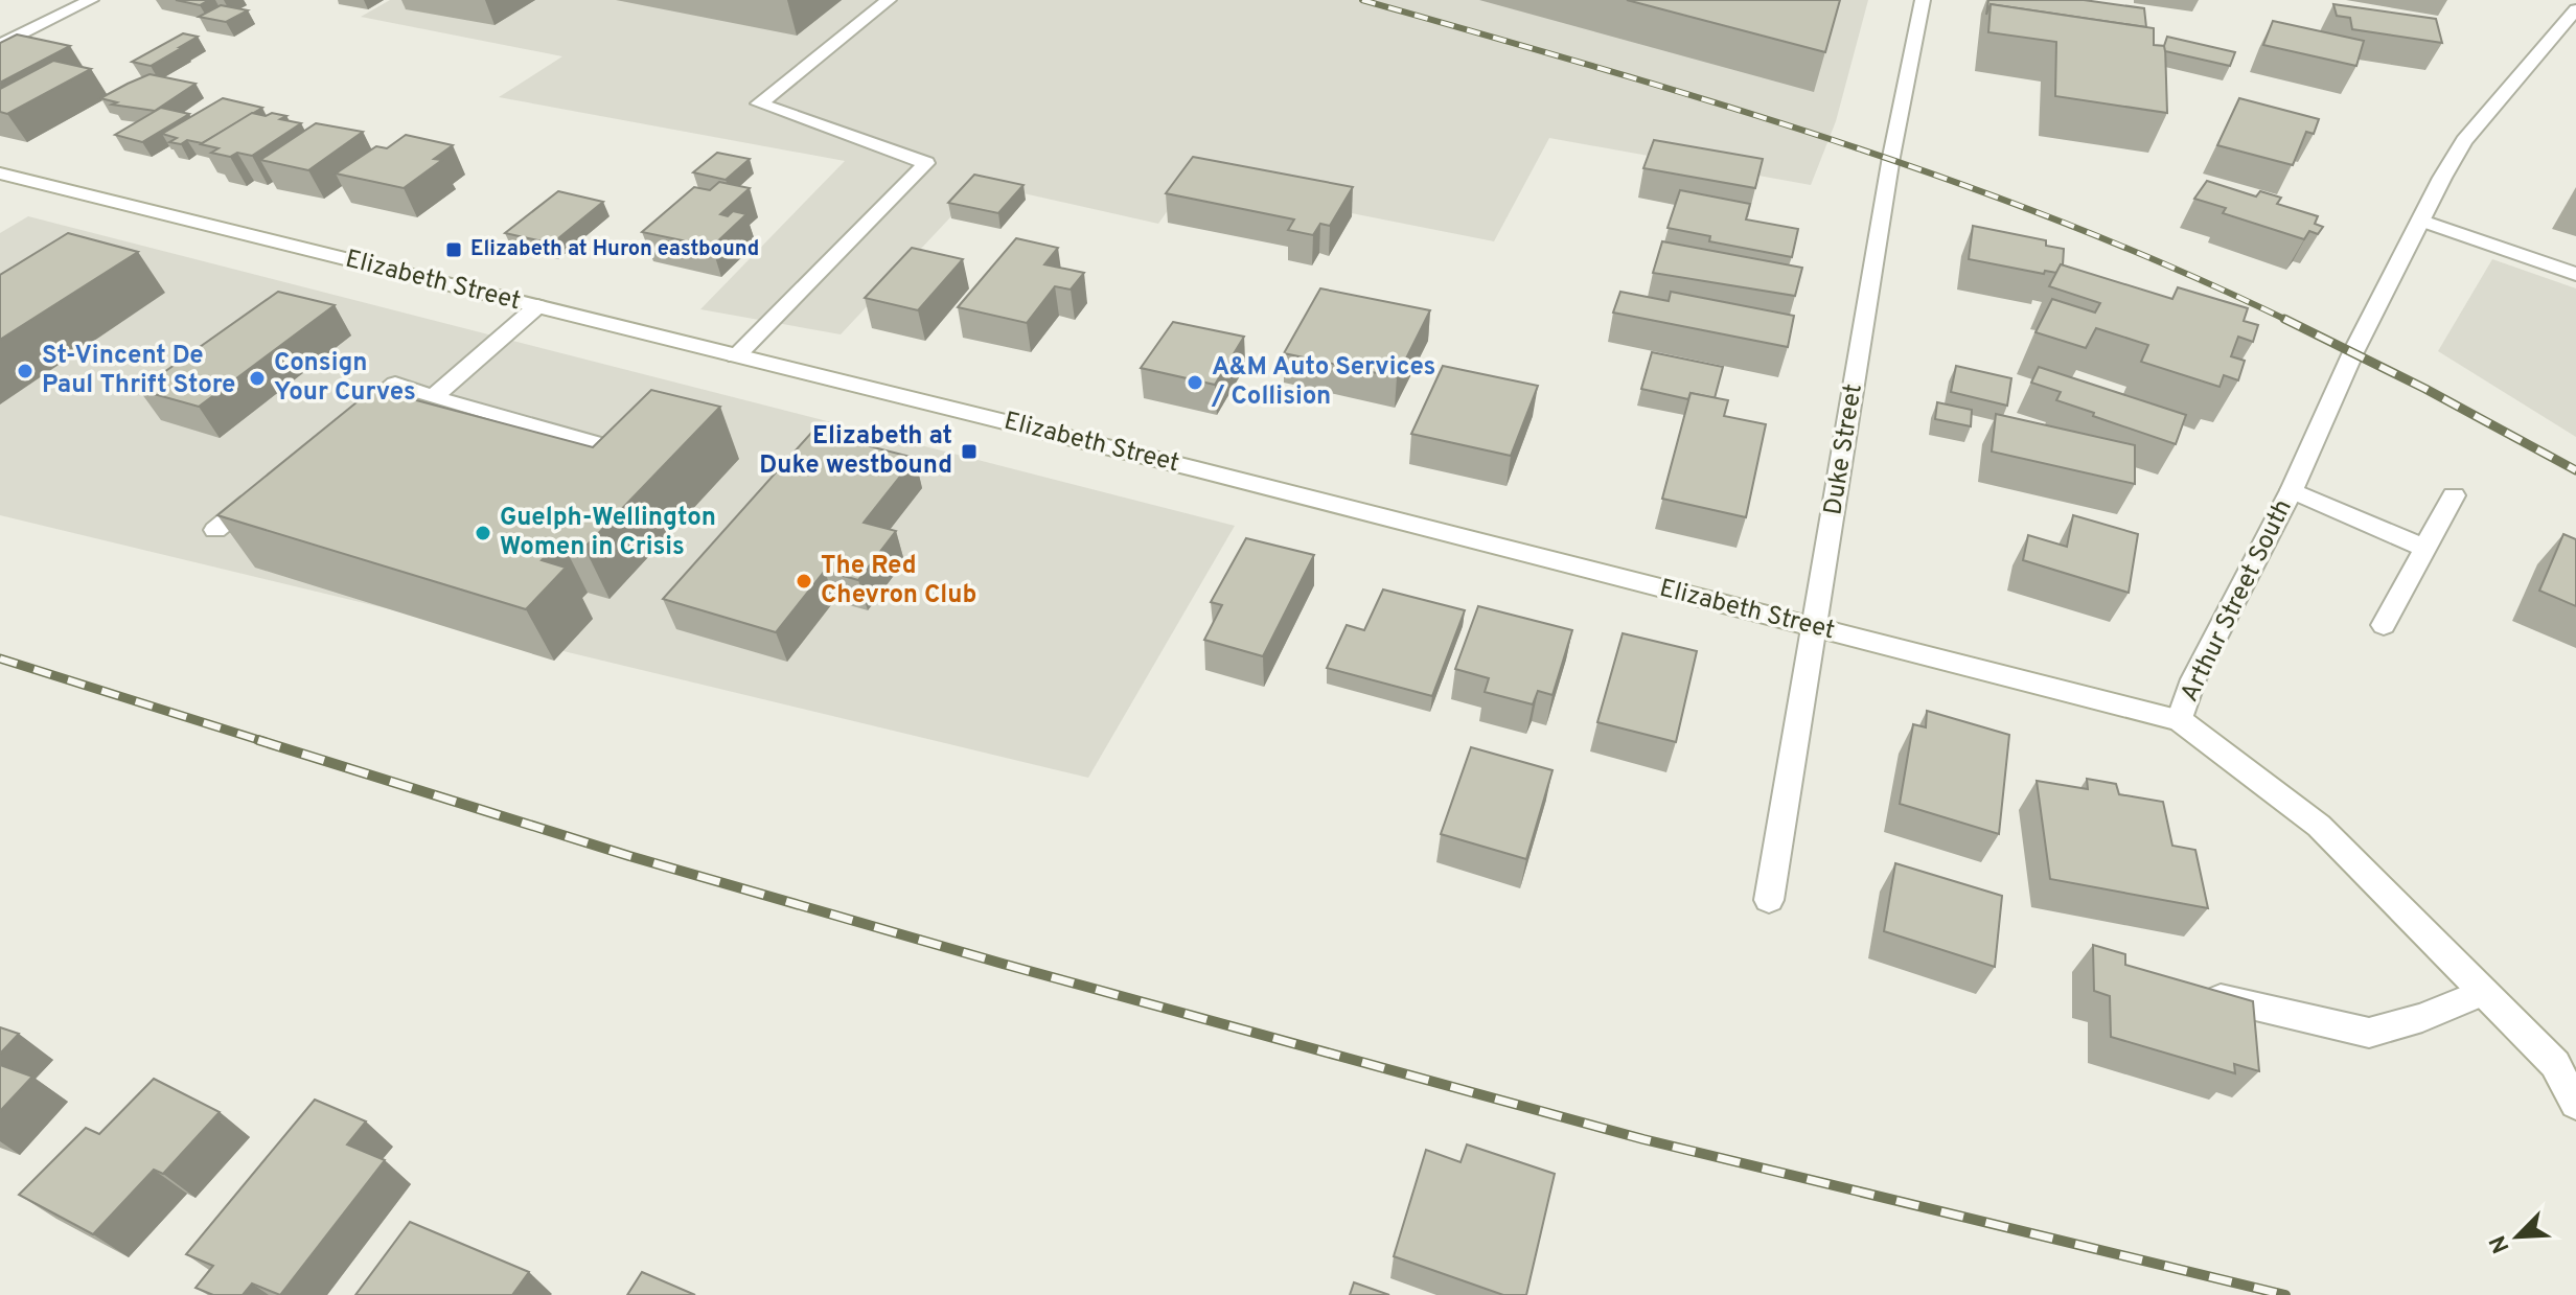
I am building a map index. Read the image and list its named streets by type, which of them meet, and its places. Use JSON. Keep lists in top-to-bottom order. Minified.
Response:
{"streets":{"street":["Elizabeth Street","Duke Street","Arthur Street South"]},"crossings":[["Elizabeth Street","Duke Street"],["Elizabeth Street","Arthur Street South"]],"places":{"transit":["Elizabeth at Huron eastbound","Elizabeth at Duke westbound"],"other":["St-Vincent De Paul Thrift Store","Consign Your Curves","A&M Auto Services / Collision","Guelph-Wellington Women in Crisis","The Red Chevron Club"]},"north":"bottom left"}
